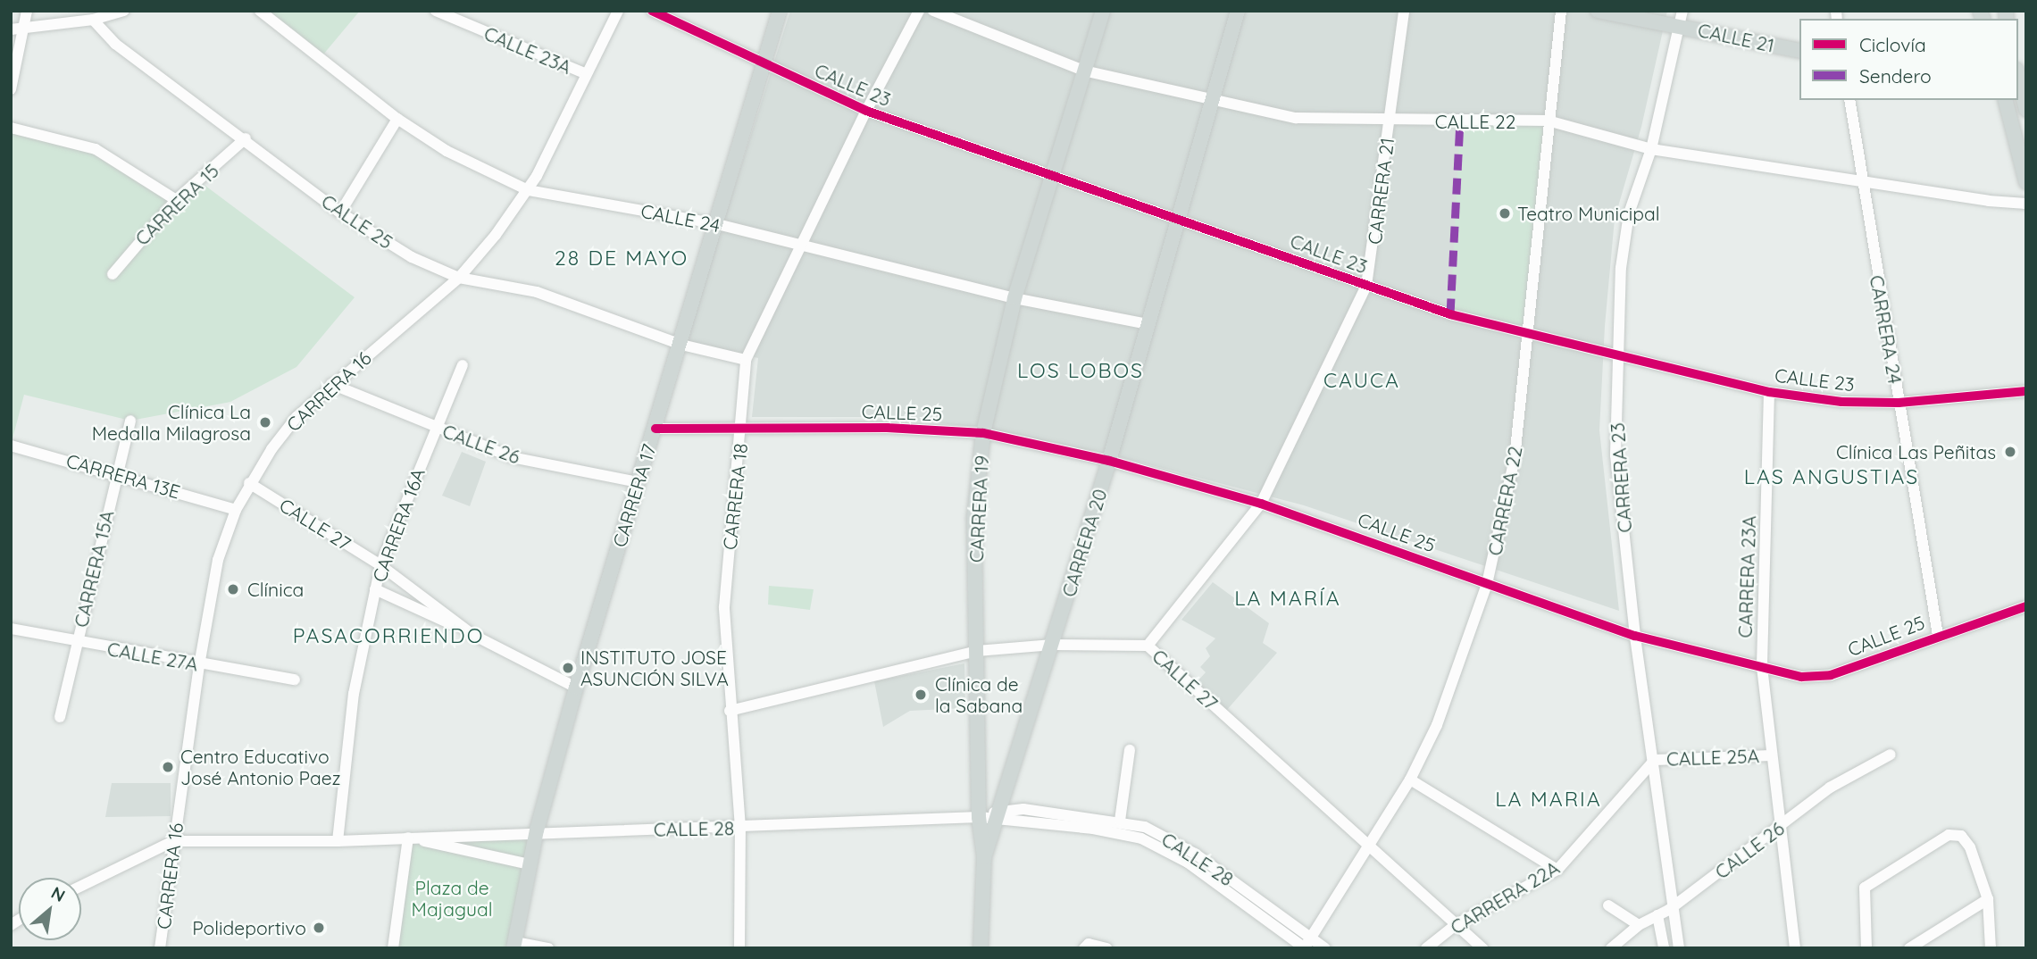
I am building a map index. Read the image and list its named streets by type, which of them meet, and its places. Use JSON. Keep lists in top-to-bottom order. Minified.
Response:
{"streets":{"main road":["CALLE 21","CARRERA 17","CARRERA 19","CARRERA 20"],"street":["CALLE 23A","CALLE 23","CALLE 22","CARRERA 21","CARRERA 15","CALLE 24","CALLE 25","CARRERA 24","CARRERA 16","CALLE 26","CARRERA 13E","CARRERA 23","CARRERA 18","CARRERA 22","CALLE 27","CARRERA 16A","CARRERA 15A","CARRERA 23A","CALLE 27A","CALLE 25A","CALLE 28","CARRERA 22A"]},"crossings":[["CALLE 21","CARRERA 23"],["CALLE 23A","CARRERA 16"],["CALLE 23","CARRERA 21"],["CALLE 23","CARRERA 24"],["CALLE 23","CARRERA 23"],["CALLE 23","CARRERA 17"],["CALLE 23","CARRERA 18"],["CALLE 23","CARRERA 22"],["CALLE 23","CARRERA 19"],["CALLE 23","CARRERA 20"],["CALLE 23","CARRERA 23A"],["CALLE 22","CARRERA 21"],["CALLE 22","CARRERA 24"],["CALLE 22","CARRERA 23"],["CALLE 22","CARRERA 22"],["CALLE 22","CARRERA 19"],["CALLE 22","CARRERA 20"],["CARRERA 21","CALLE 25"],["CARRERA 21","CALLE 27"],["CARRERA 15","CALLE 25"],["CALLE 24","CARRERA 16"],["CALLE 24","CARRERA 17"],["CALLE 24","CARRERA 18"],["CALLE 24","CARRERA 19"],["CALLE 24","CARRERA 20"],["CALLE 25","CARRERA 24"],["CALLE 25","CARRERA 16"],["CALLE 25","CARRERA 23"],["CALLE 25","CARRERA 17"],["CALLE 25","CARRERA 18"],["CALLE 25","CARRERA 22"],["CALLE 25","CARRERA 19"],["CALLE 25","CARRERA 20"],["CALLE 25","CARRERA 23A"],["CARRERA 16","CALLE 26"],["CARRERA 16","CARRERA 13E"],["CARRERA 16","CALLE 27"],["CARRERA 16","CALLE 27A"],["CARRERA 16","CALLE 28"],["CALLE 26","CARRERA 23"],["CALLE 26","CARRERA 17"],["CALLE 26","CARRERA 16A"],["CALLE 26","CARRERA 23A"],["CARRERA 13E","CARRERA 15A"],["CARRERA 23","CALLE 25A"],["CARRERA 23","CARRERA 22A"],["CARRERA 17","CALLE 27"],["CARRERA 17","CALLE 28"],["CARRERA 18","CALLE 27"],["CARRERA 18","CALLE 28"],["CARRERA 22","CALLE 27"],["CARRERA 22","CALLE 28"],["CARRERA 19","CALLE 27"],["CARRERA 19","CARRERA 20"],["CARRERA 19","CALLE 28"],["CALLE 27","CARRERA 16A"],["CALLE 27","CARRERA 20"],["CALLE 27","CARRERA 22A"],["CARRERA 16A","CALLE 28"],["CARRERA 20","CALLE 28"],["CARRERA 15A","CALLE 27A"],["CARRERA 23A","CALLE 25A"],["CALLE 25A","CARRERA 22A"]],"districts":["28 DE MAYO","LOS LOBOS","CAUCA","LAS ANGUSTIAS","LA MARÍA","PASACORRIENDO","LA MARIA"],"parks":["Plaza de Majagual"],"places":["Teatro Municipal","Clínica La Medalla Milagrosa","Clínica Las Peñitas","Clínica","INSTITUTO JOSE ASUNCIÓN SILVA","Clínica de la Sabana","Centro Educativo José Antonio Paez","Polideportivo"],"legend":["Ciclovía","Sendero"],"north":"top right"}
